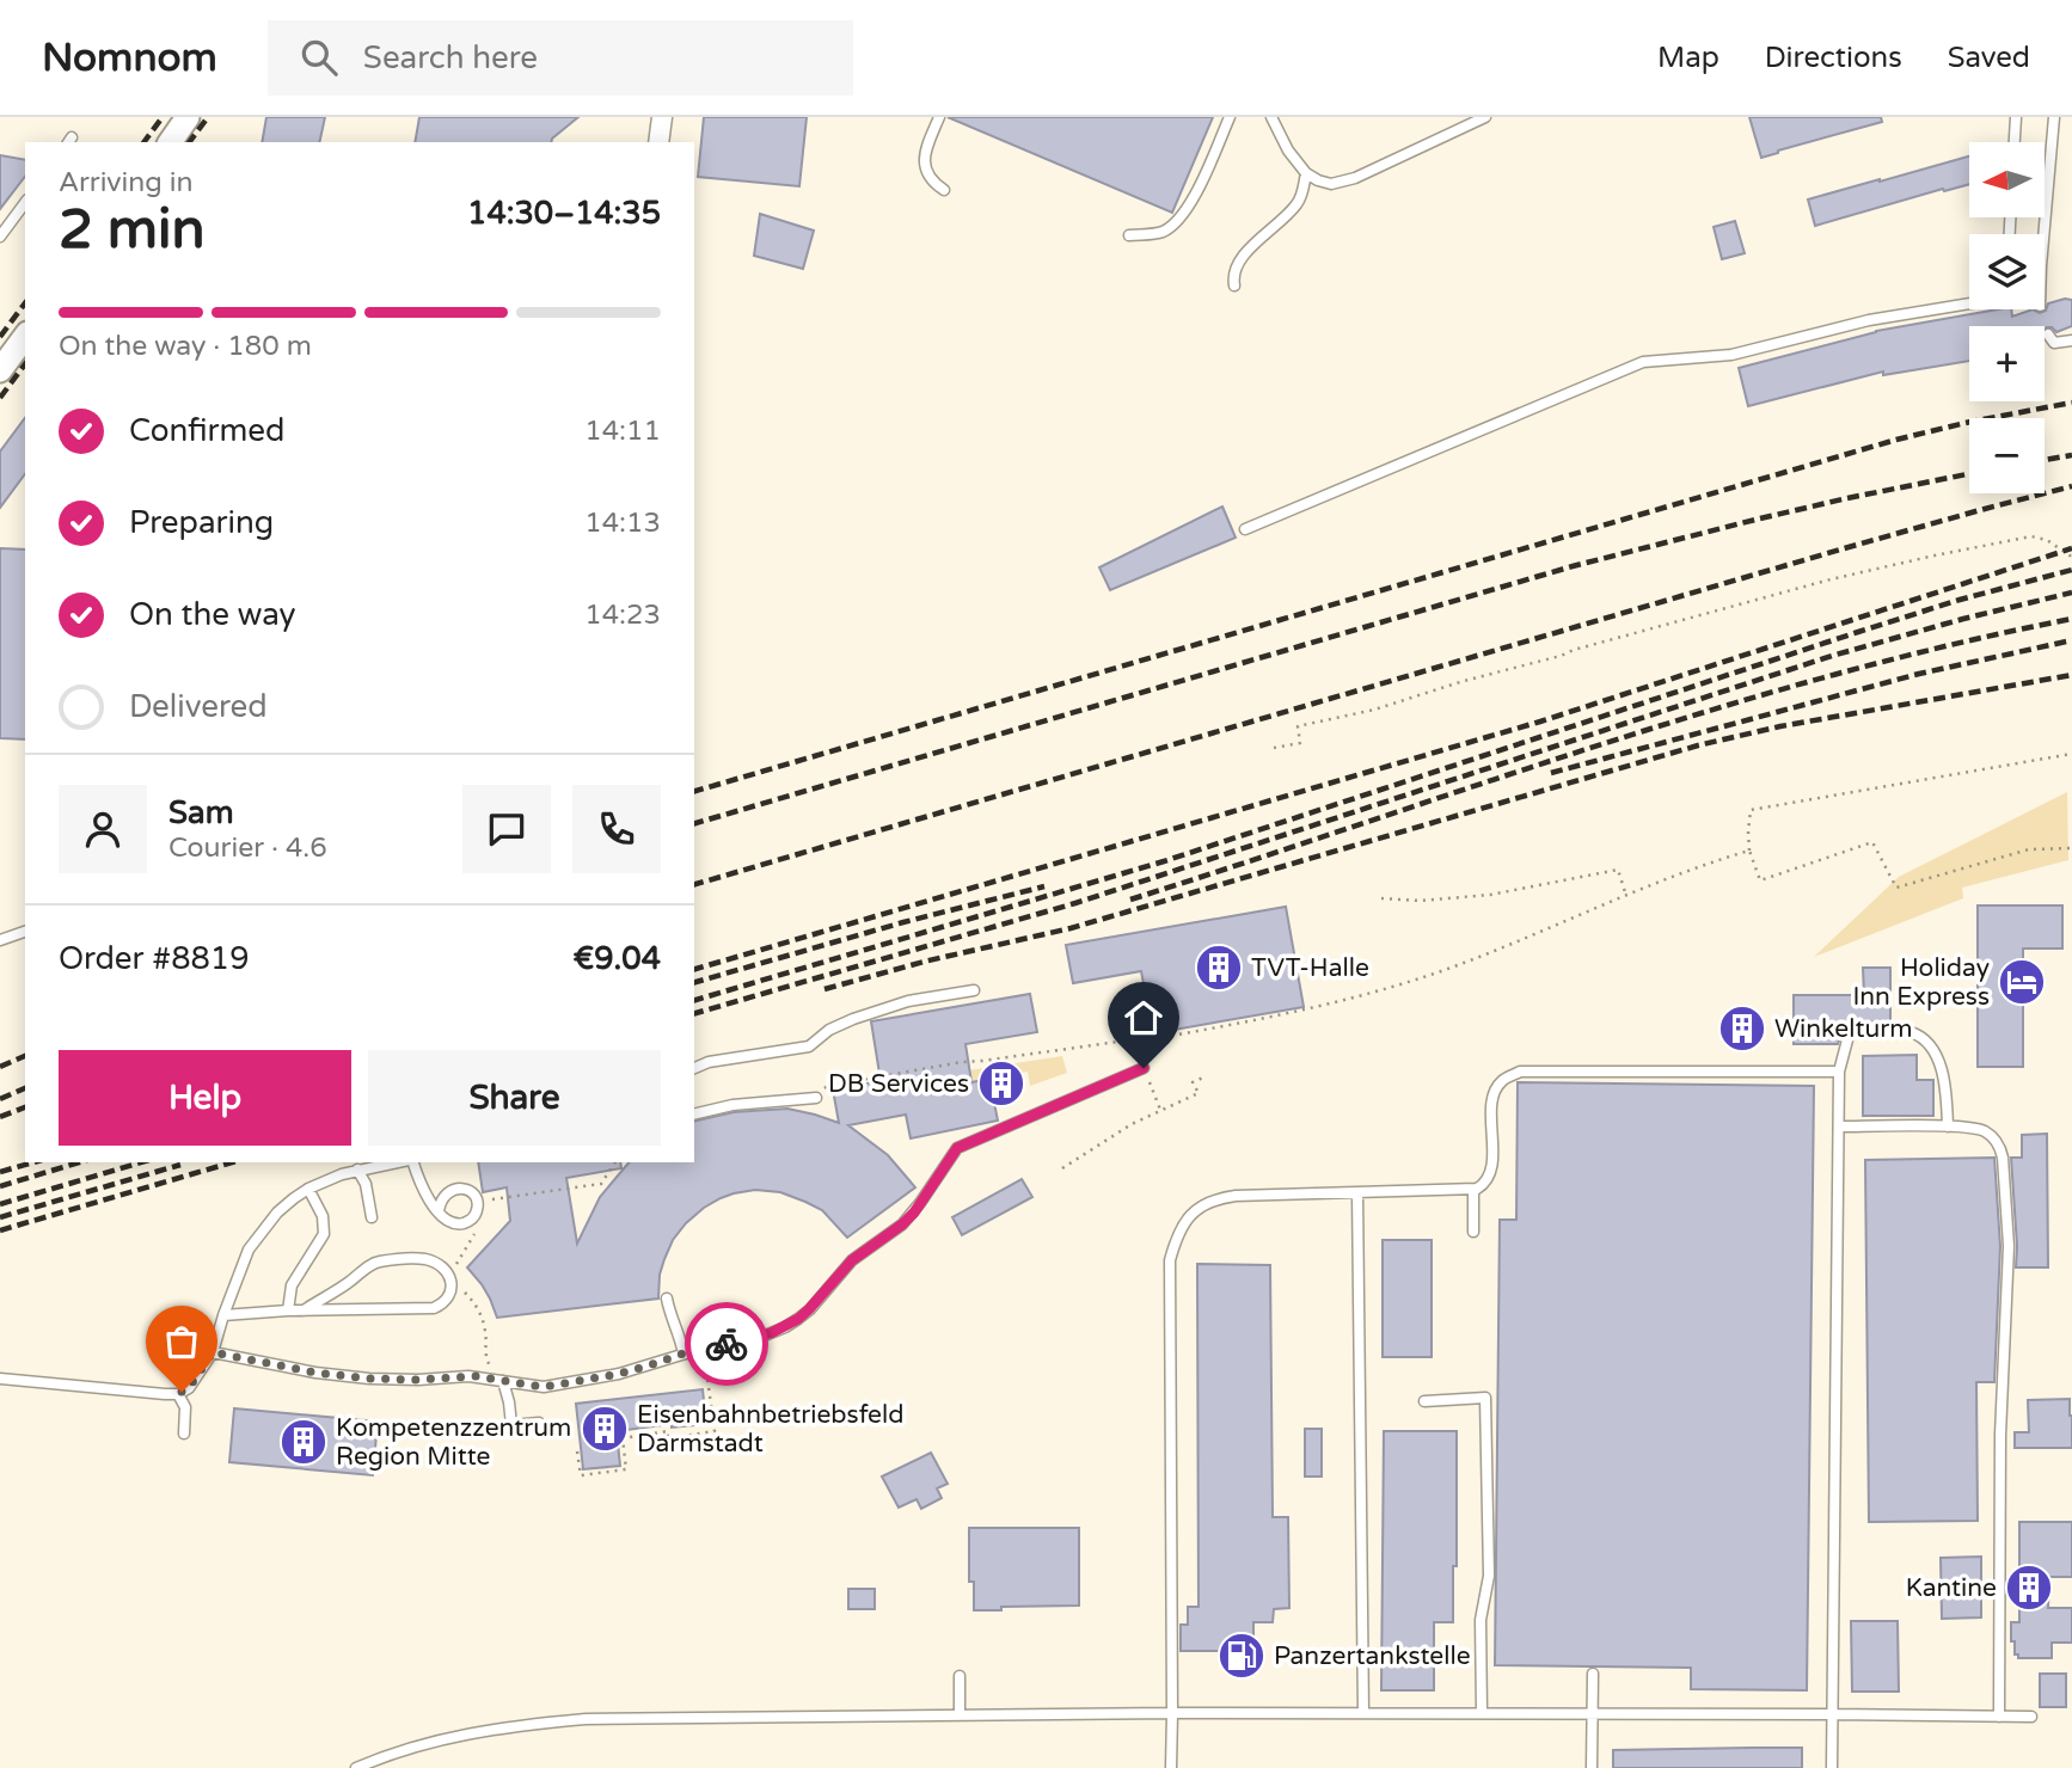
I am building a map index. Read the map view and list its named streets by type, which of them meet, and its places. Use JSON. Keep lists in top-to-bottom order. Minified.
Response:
{"places":{"building":["TVT-Halle","Winkelturm","DB Services","Eisenbahnbetriebsfeld Darmstadt","Kompetenzzentrum Region Mitte","Kantine"],"hotel":["Holiday Inn Express"],"fuel station":["Panzertankstelle"]},"north":"left","page":{"header":"Nomnom","search":"Search here","nav":["Map","Directions","Saved"],"map_buttons":["+","−"],"heading":["2 min","Arriving in","14:30–14:35"],"panel":["Sam","Courier · 4.6","Order #8819","€9.04"],"bar":"On the way · 180 m","list":[["Confirmed","14:11"],["Preparing","14:13"],["On the way","14:23"],"Delivered"],"buttons":["Help","Share"]}}
